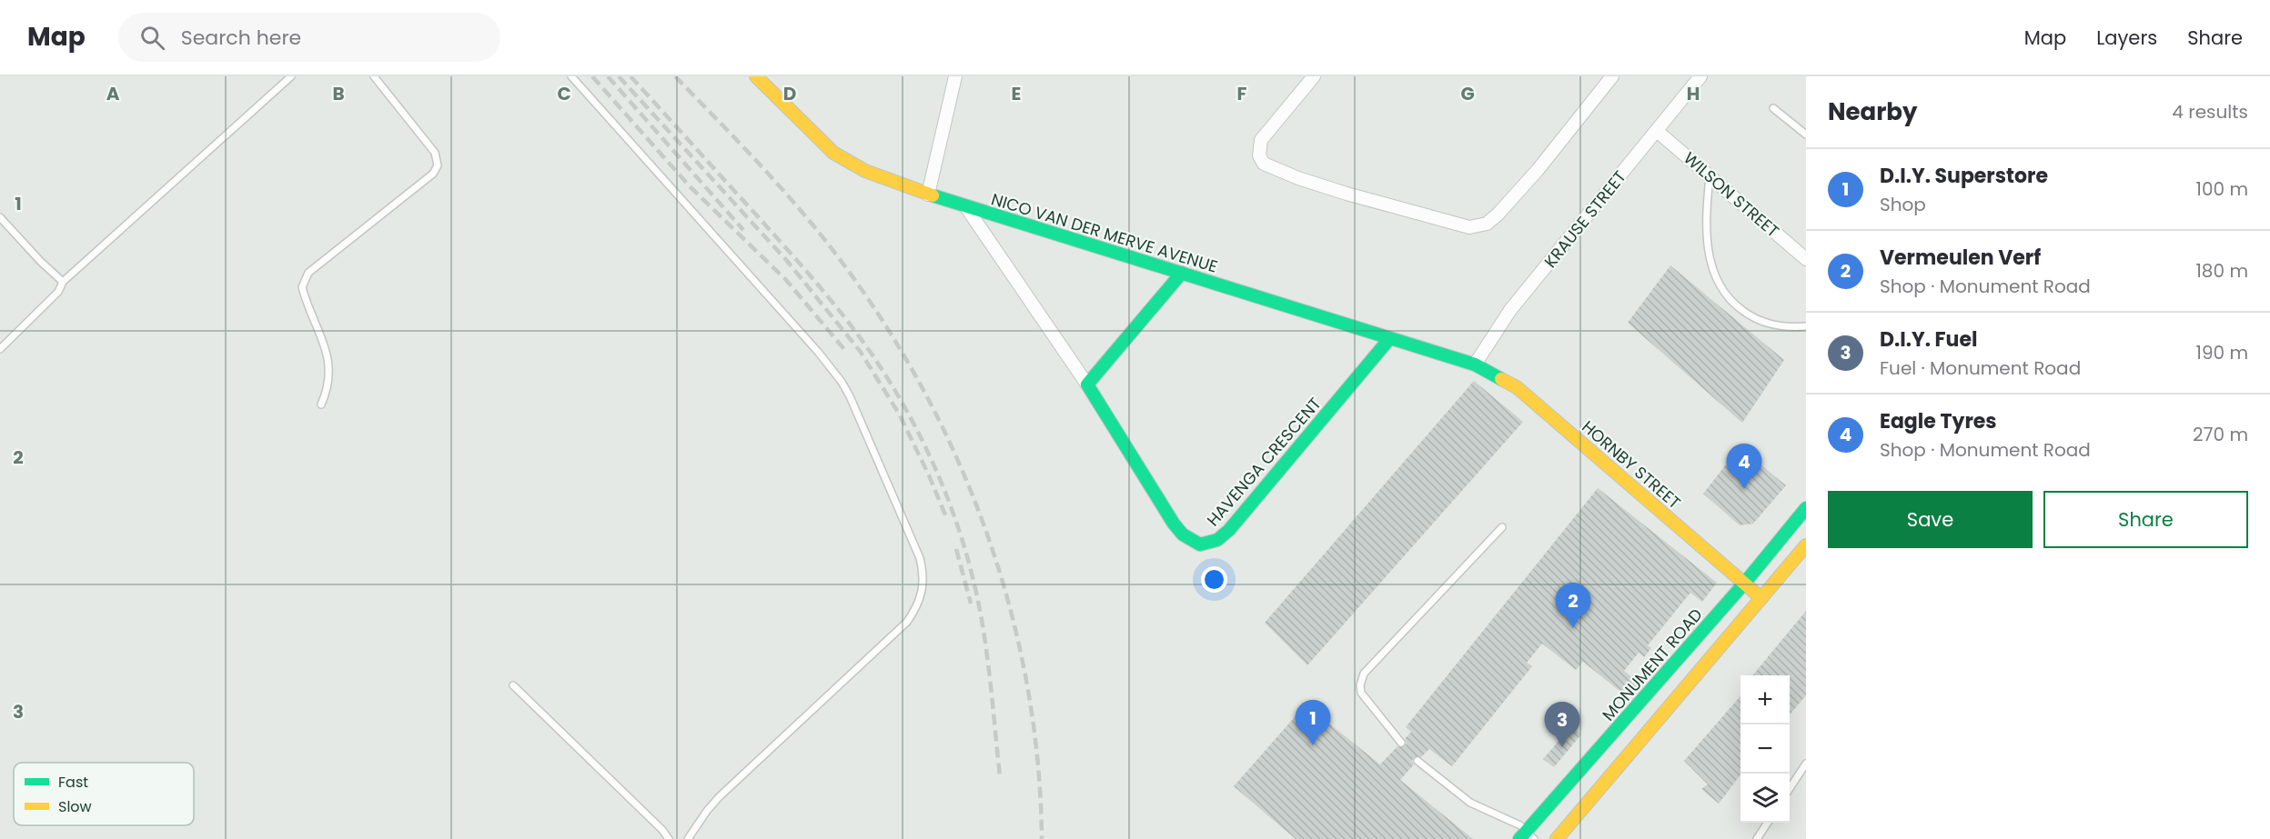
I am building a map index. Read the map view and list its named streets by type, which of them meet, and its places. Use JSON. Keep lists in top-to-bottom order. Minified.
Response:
{"streets":{"street":["WILSON STREET","KRAUSE STREET","NICO VAN DER MERVE AVENUE","HAVENGA CRESCENT","HORNBY STREET","MONUMENT ROAD"]},"crossings":[["WILSON STREET","KRAUSE STREET"],["KRAUSE STREET","NICO VAN DER MERVE AVENUE"],["KRAUSE STREET","HORNBY STREET"],["NICO VAN DER MERVE AVENUE","HAVENGA CRESCENT"],["NICO VAN DER MERVE AVENUE","HORNBY STREET"],["HORNBY STREET","MONUMENT ROAD"]],"legend":["Fast","Slow"],"page":{"header":"Map","search":"Search here","nav":["Map","Layers","Share"],"heading":["Nearby","4 results"],"list":[{"mark":"1","name":"D.I.Y. Superstore","note":"Shop","value":"100 m"},{"mark":"2","name":"Vermeulen Verf","note":"Shop · Monument Road","value":"180 m"},{"mark":"3","name":"D.I.Y. Fuel","note":"Fuel · Monument Road","value":"190 m"},{"mark":"4","name":"Eagle Tyres","note":"Shop · Monument Road","value":"270 m"}],"pins":["4","2","1","3"],"buttons":["Save","Share"],"map_buttons":["+","−"]},"grid":{"columns":["A","B","C","D","E","F","G","H"],"rows":["1","2","3"]}}
